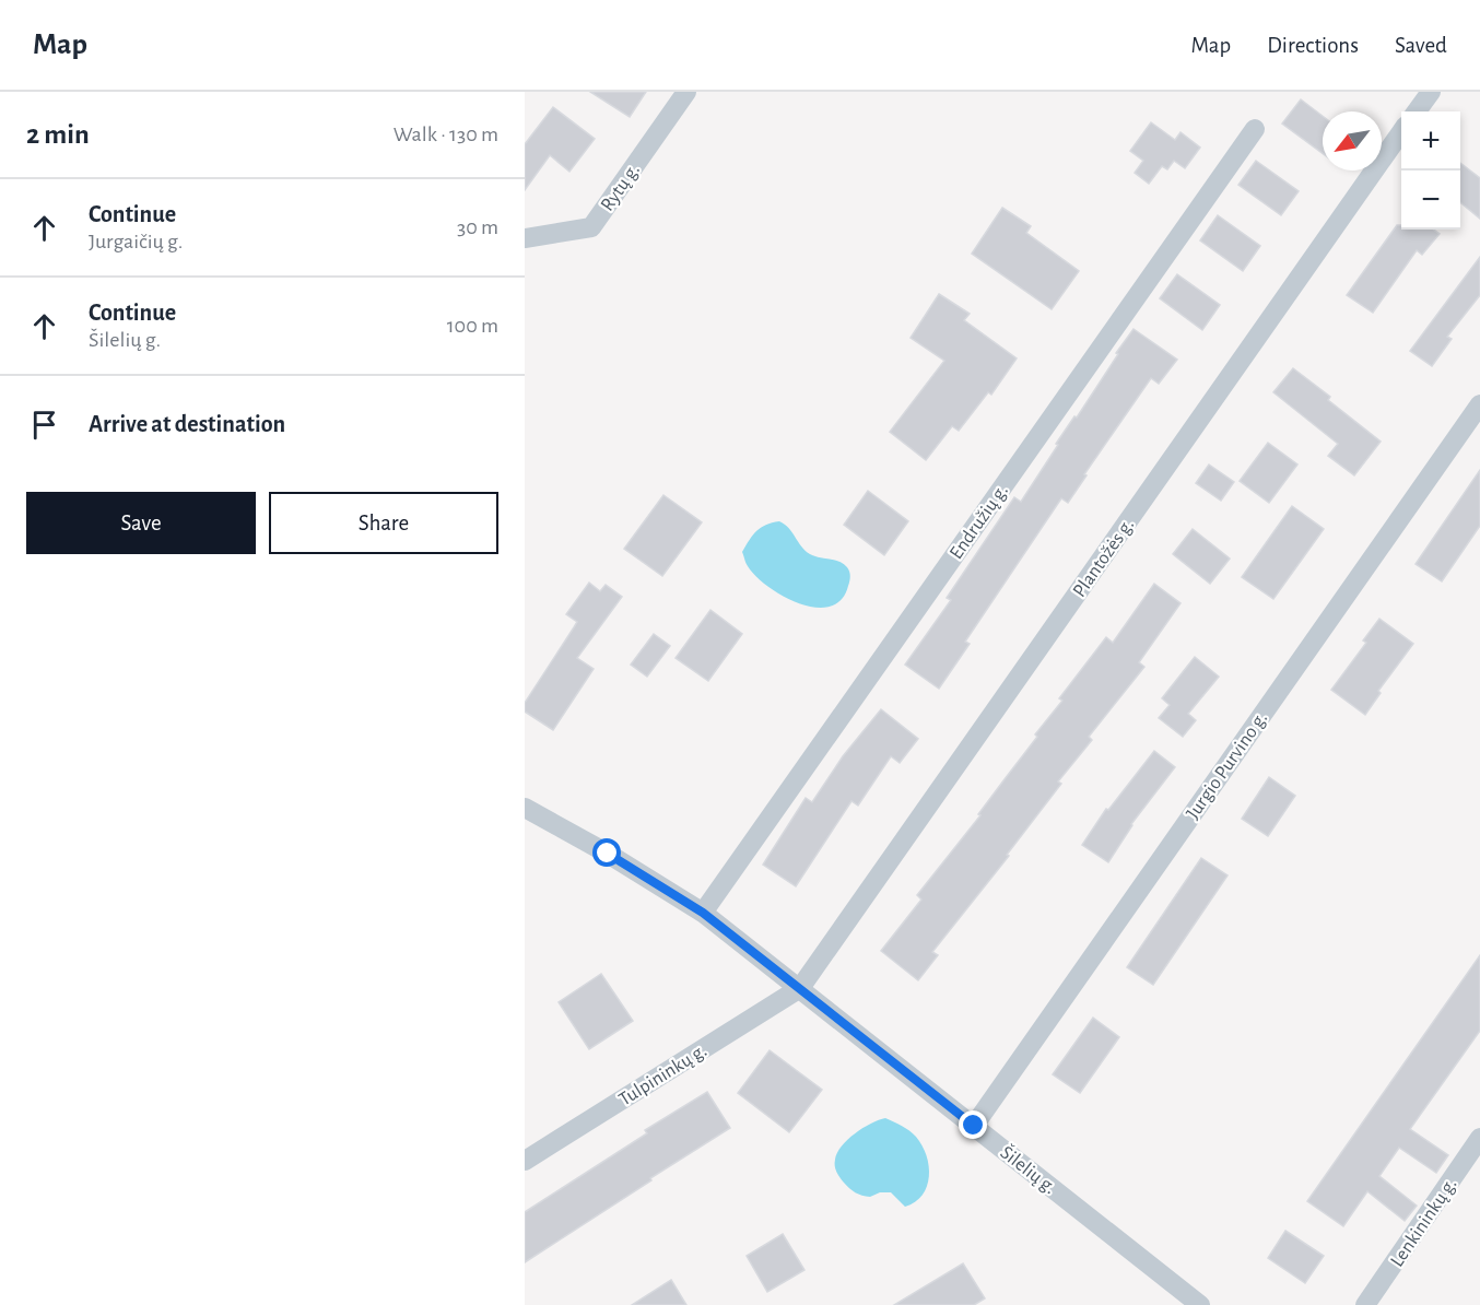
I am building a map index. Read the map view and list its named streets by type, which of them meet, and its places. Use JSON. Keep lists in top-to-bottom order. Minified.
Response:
{"streets":{"street":["Rytų g.","Endružių g.","Plantožės g.","Jurgio Purvino g.","Tulpininkų g.","Šilelių g.","Lenkininkų g."]},"crossings":[["Endružių g.","Šilelių g."],["Plantožės g.","Tulpininkų g."],["Plantožės g.","Šilelių g."],["Jurgio Purvino g.","Šilelių g."],["Tulpininkų g.","Šilelių g."]],"north":"bottom left","page":{"header":"Map","nav":["Map","Directions","Saved"],"heading":["2 min","Walk · 130 m"],"map_buttons":["+","−"],"list":[["Continue","Jurgaičių g.","30 m"],["Continue","Šilelių g.","100 m"],"Arrive at destination"],"buttons":["Save","Share"]}}
